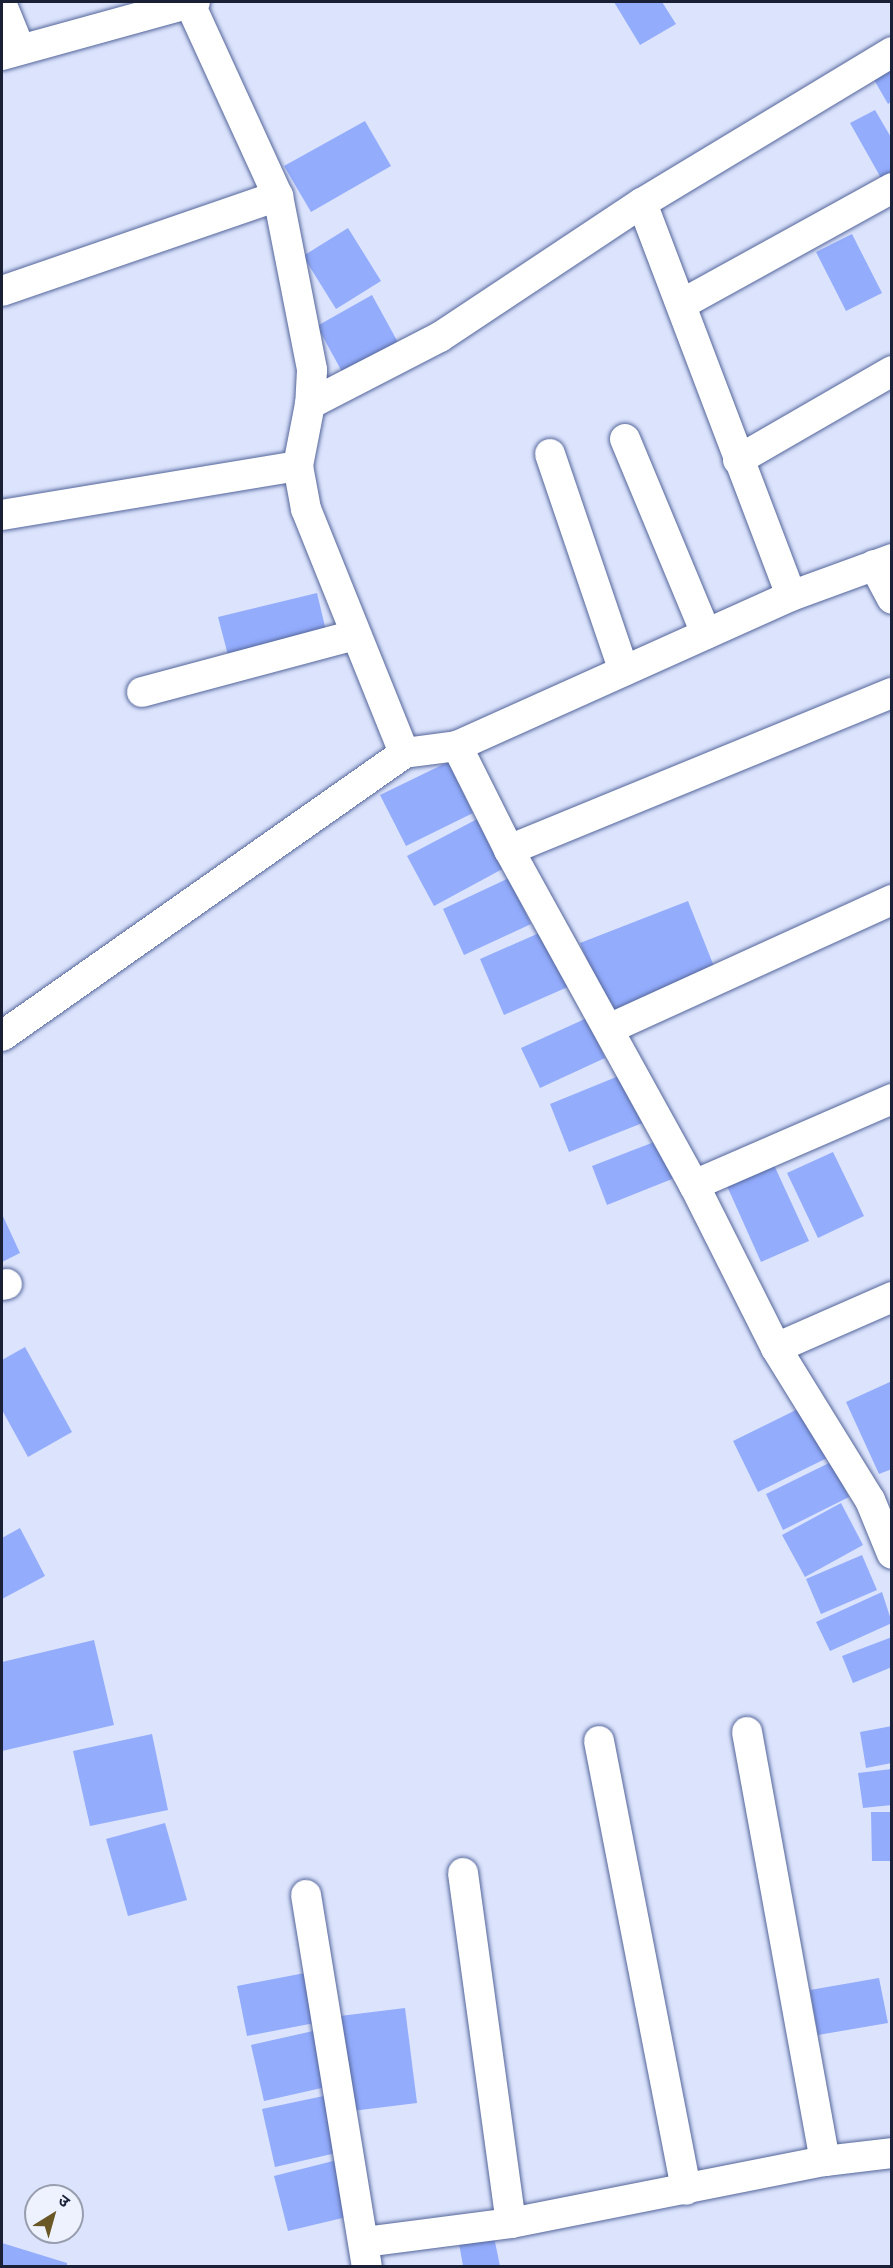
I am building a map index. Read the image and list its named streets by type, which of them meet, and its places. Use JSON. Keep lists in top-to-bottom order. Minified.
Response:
{"north":"top right"}
